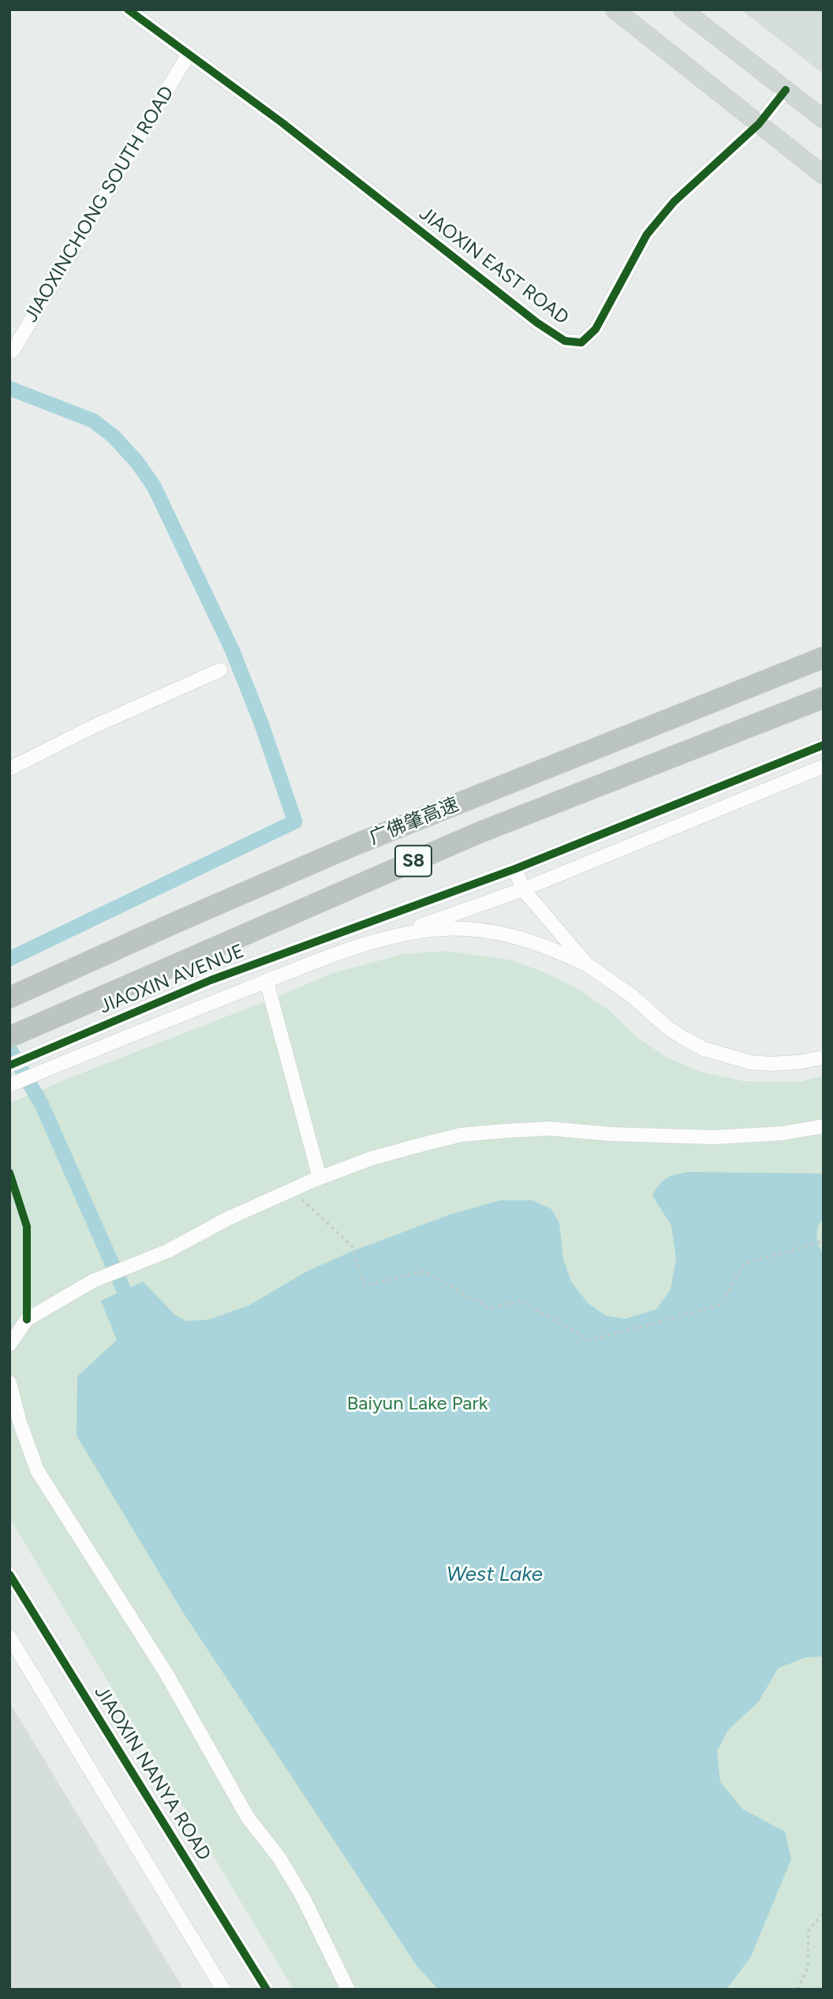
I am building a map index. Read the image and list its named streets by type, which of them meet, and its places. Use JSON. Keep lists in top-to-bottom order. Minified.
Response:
{"streets":{"highway":["广佛肇高速","S8"],"street":["JIAOXINCHONG SOUTH ROAD","JIAOXIN EAST ROAD","JIAOXIN AVENUE","JIAOXIN NANYA ROAD"]},"crossings":[["JIAOXINCHONG SOUTH ROAD","JIAOXIN EAST ROAD"]],"water":["West Lake"],"parks":["Baiyun Lake Park"]}
